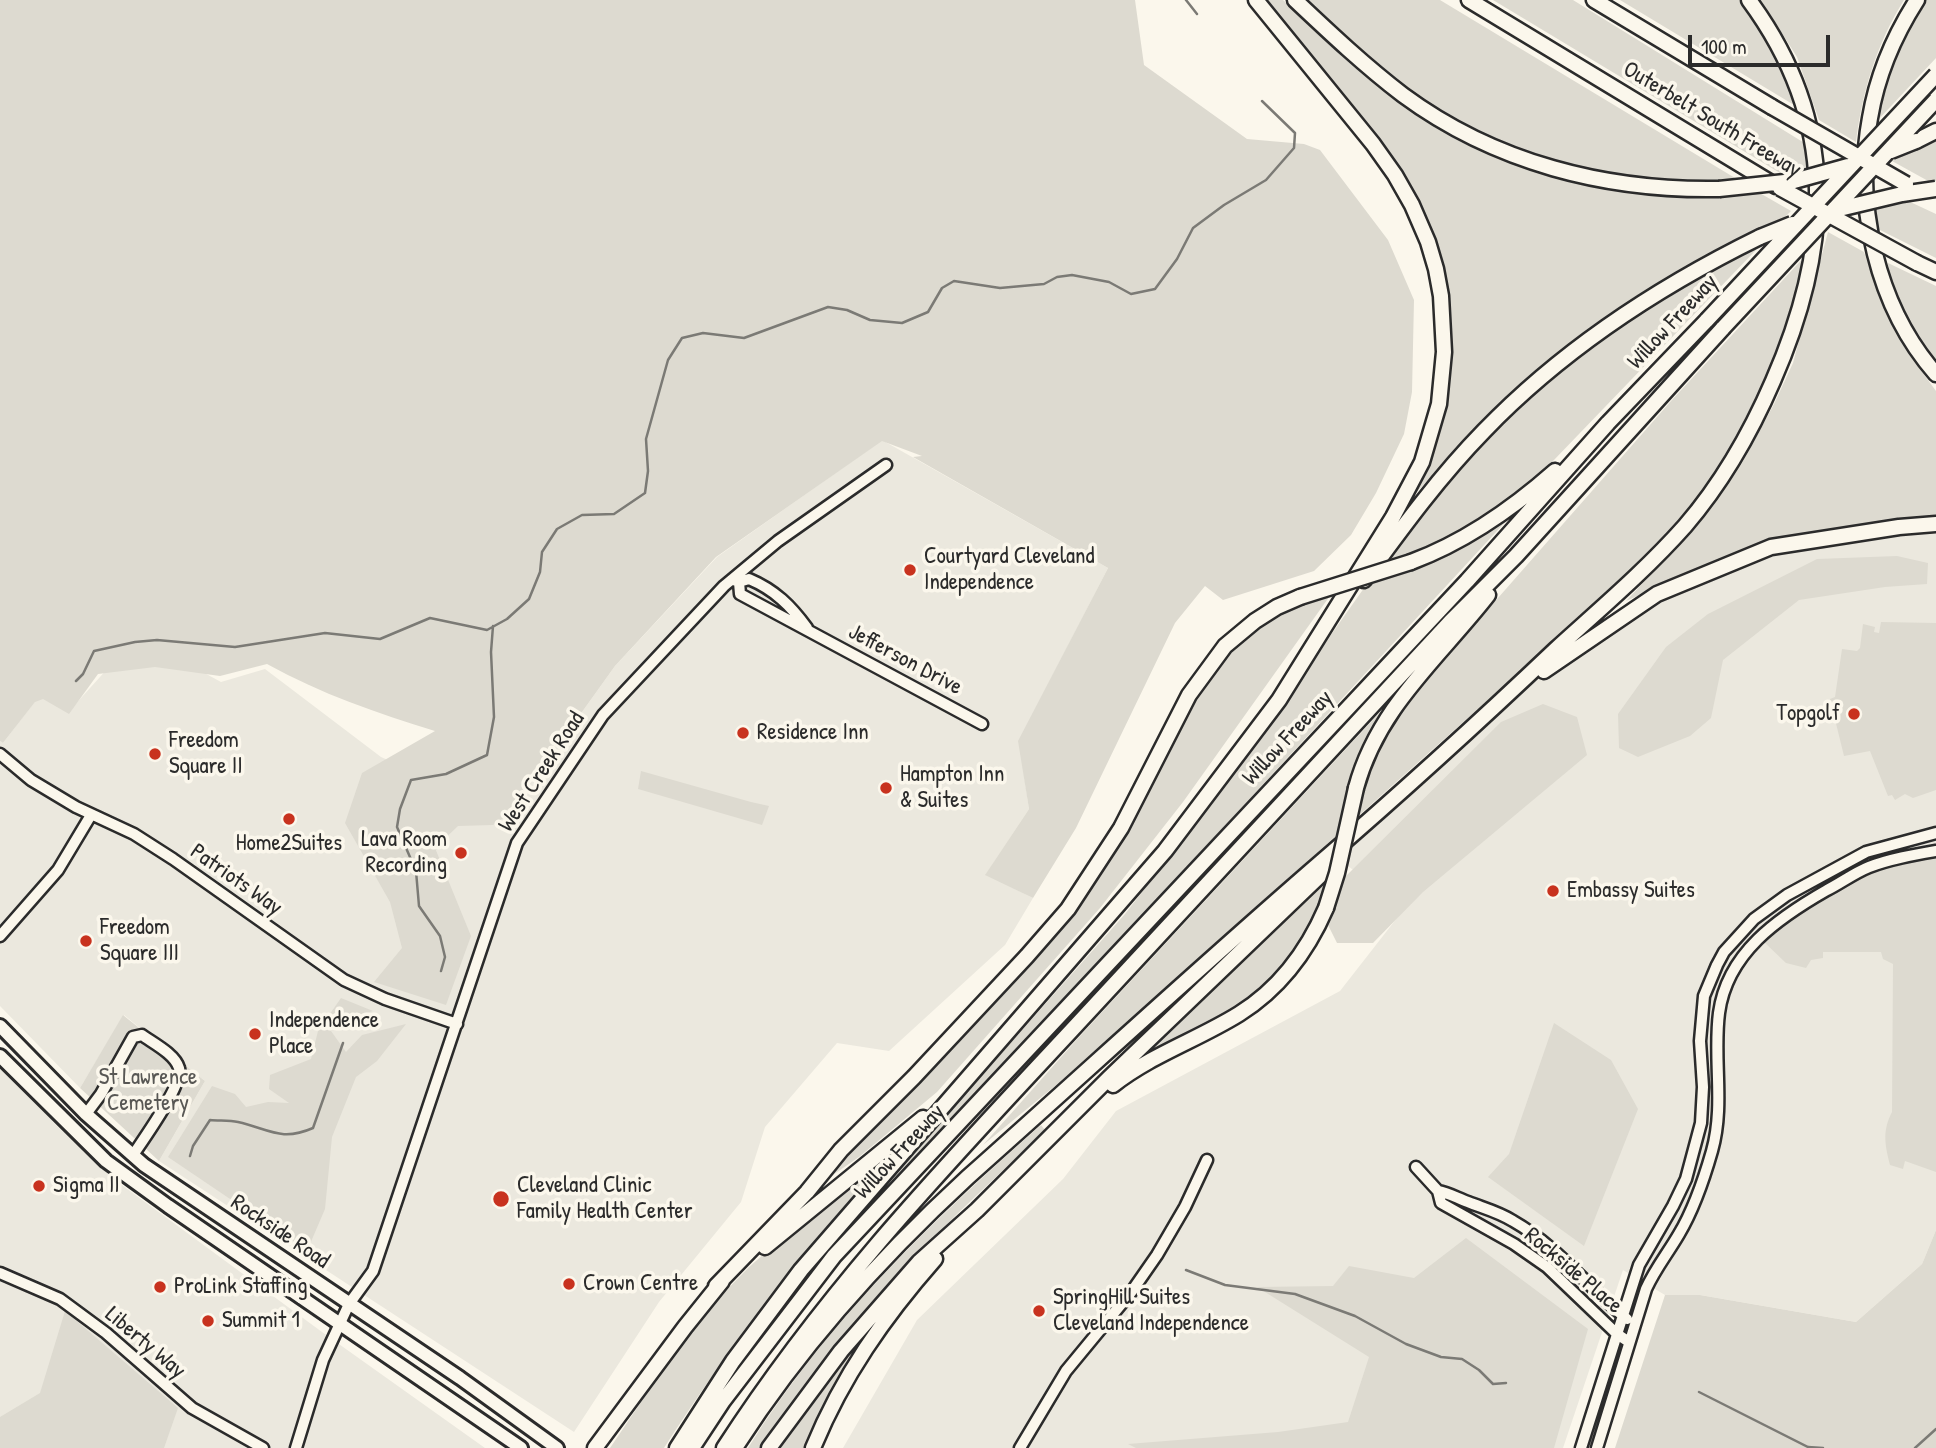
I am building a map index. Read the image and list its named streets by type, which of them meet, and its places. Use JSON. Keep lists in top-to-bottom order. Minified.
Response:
{"streets":{"highway":["Outerbelt South Freeway","Willow Freeway"],"main road":["Rockside Road"],"street":["Jefferson Drive","West Creek Road","Patriots Way","Rockside Place","Liberty Way"]},"crossings":[["Jefferson Drive","West Creek Road"],["West Creek Road","Patriots Way"],["West Creek Road","Rockside Road"]],"parks":["St Lawrence Cemetery"],"places":["Courtyard Cleveland Independence","Topgolf","Residence Inn","Freedom Square II","Hampton Inn & Suites","Home2Suites","Lava Room Recording","Embassy Suites","Freedom Square III","Independence Place","Sigma II","Cleveland Clinic Family Health Center","Crown Centre","ProLink Staffing","SpringHill Suites Cleveland Independence","Summit 1"],"scale_bar":"100 m"}
